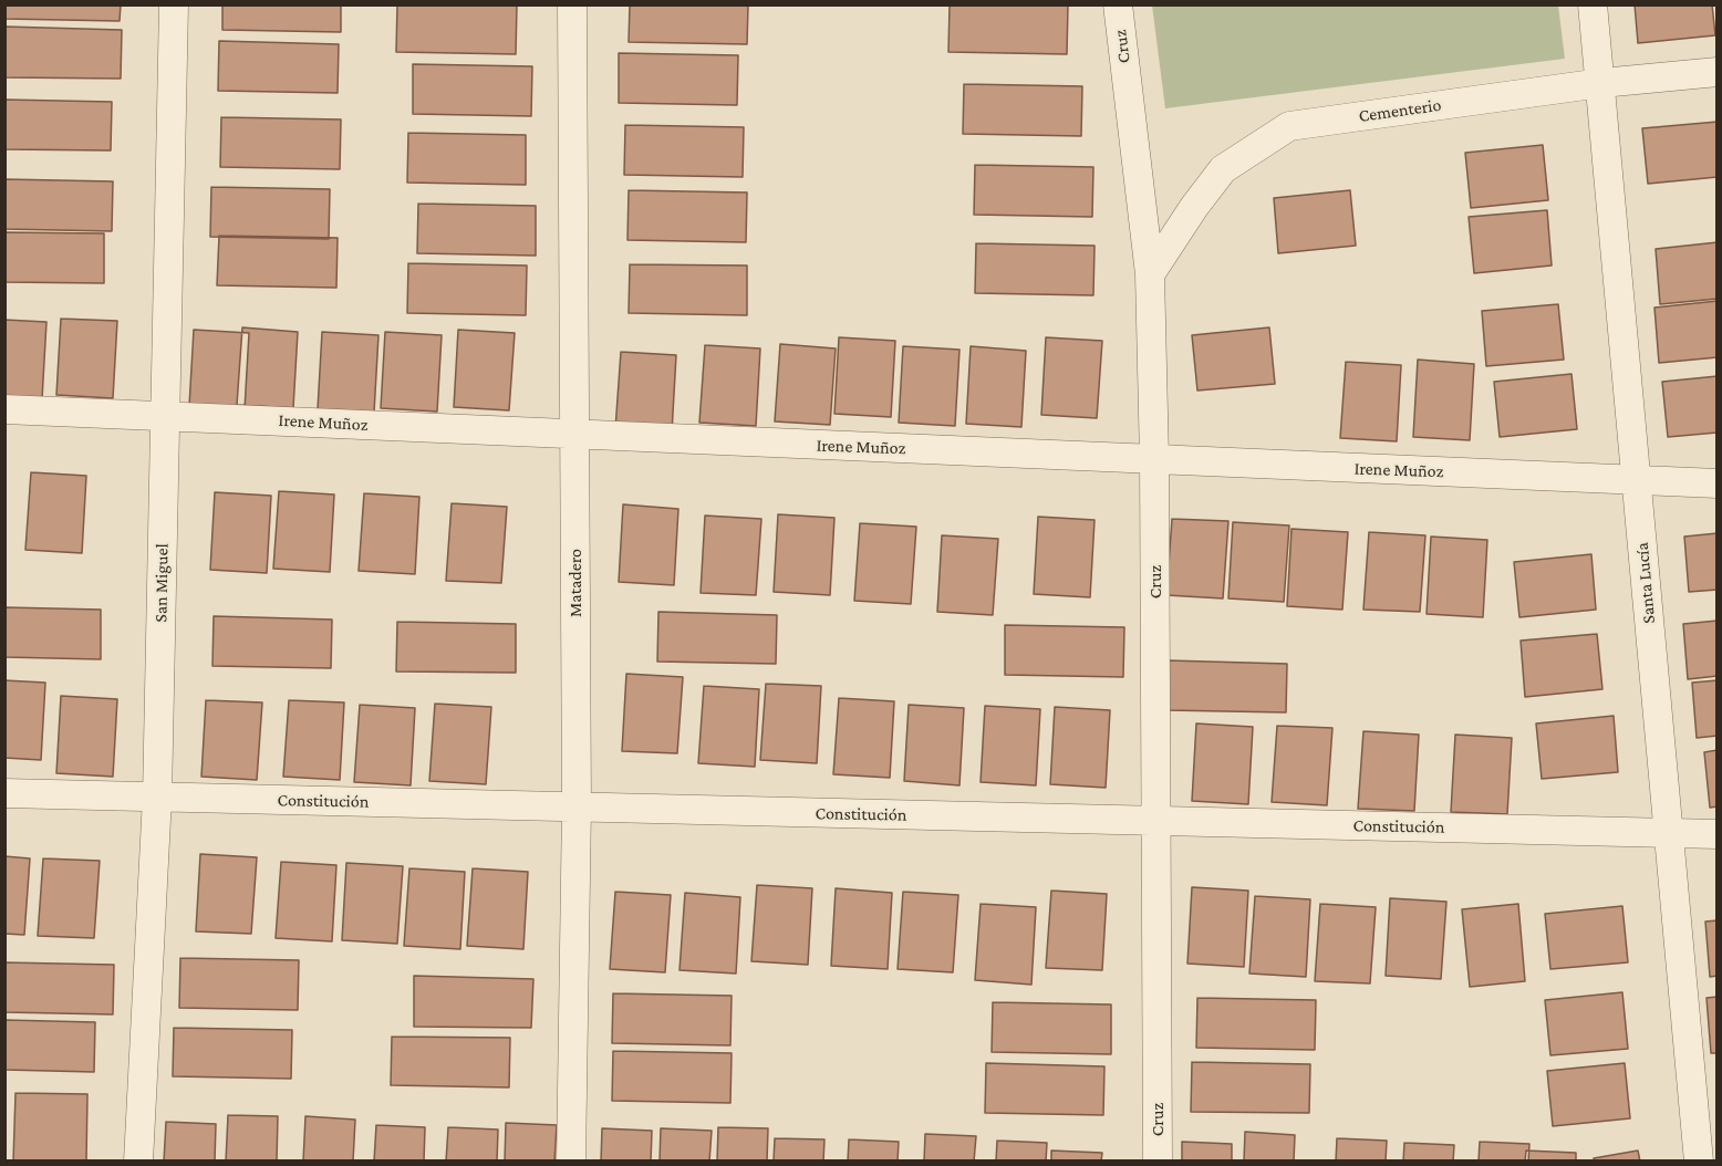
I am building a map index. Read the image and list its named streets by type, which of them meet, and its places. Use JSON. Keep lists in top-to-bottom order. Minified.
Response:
{"streets":{"street":["Cruz","Cementerio","Irene Muñoz","San Miguel","Matadero","Santa Lucía","Constitución"]},"crossings":[["Cruz","Cementerio"],["Cruz","Irene Muñoz"],["Cruz","Constitución"],["Cementerio","Santa Lucía"],["Irene Muñoz","San Miguel"],["Irene Muñoz","Matadero"],["Irene Muñoz","Santa Lucía"],["San Miguel","Constitución"],["Matadero","Constitución"],["Santa Lucía","Constitución"]]}
